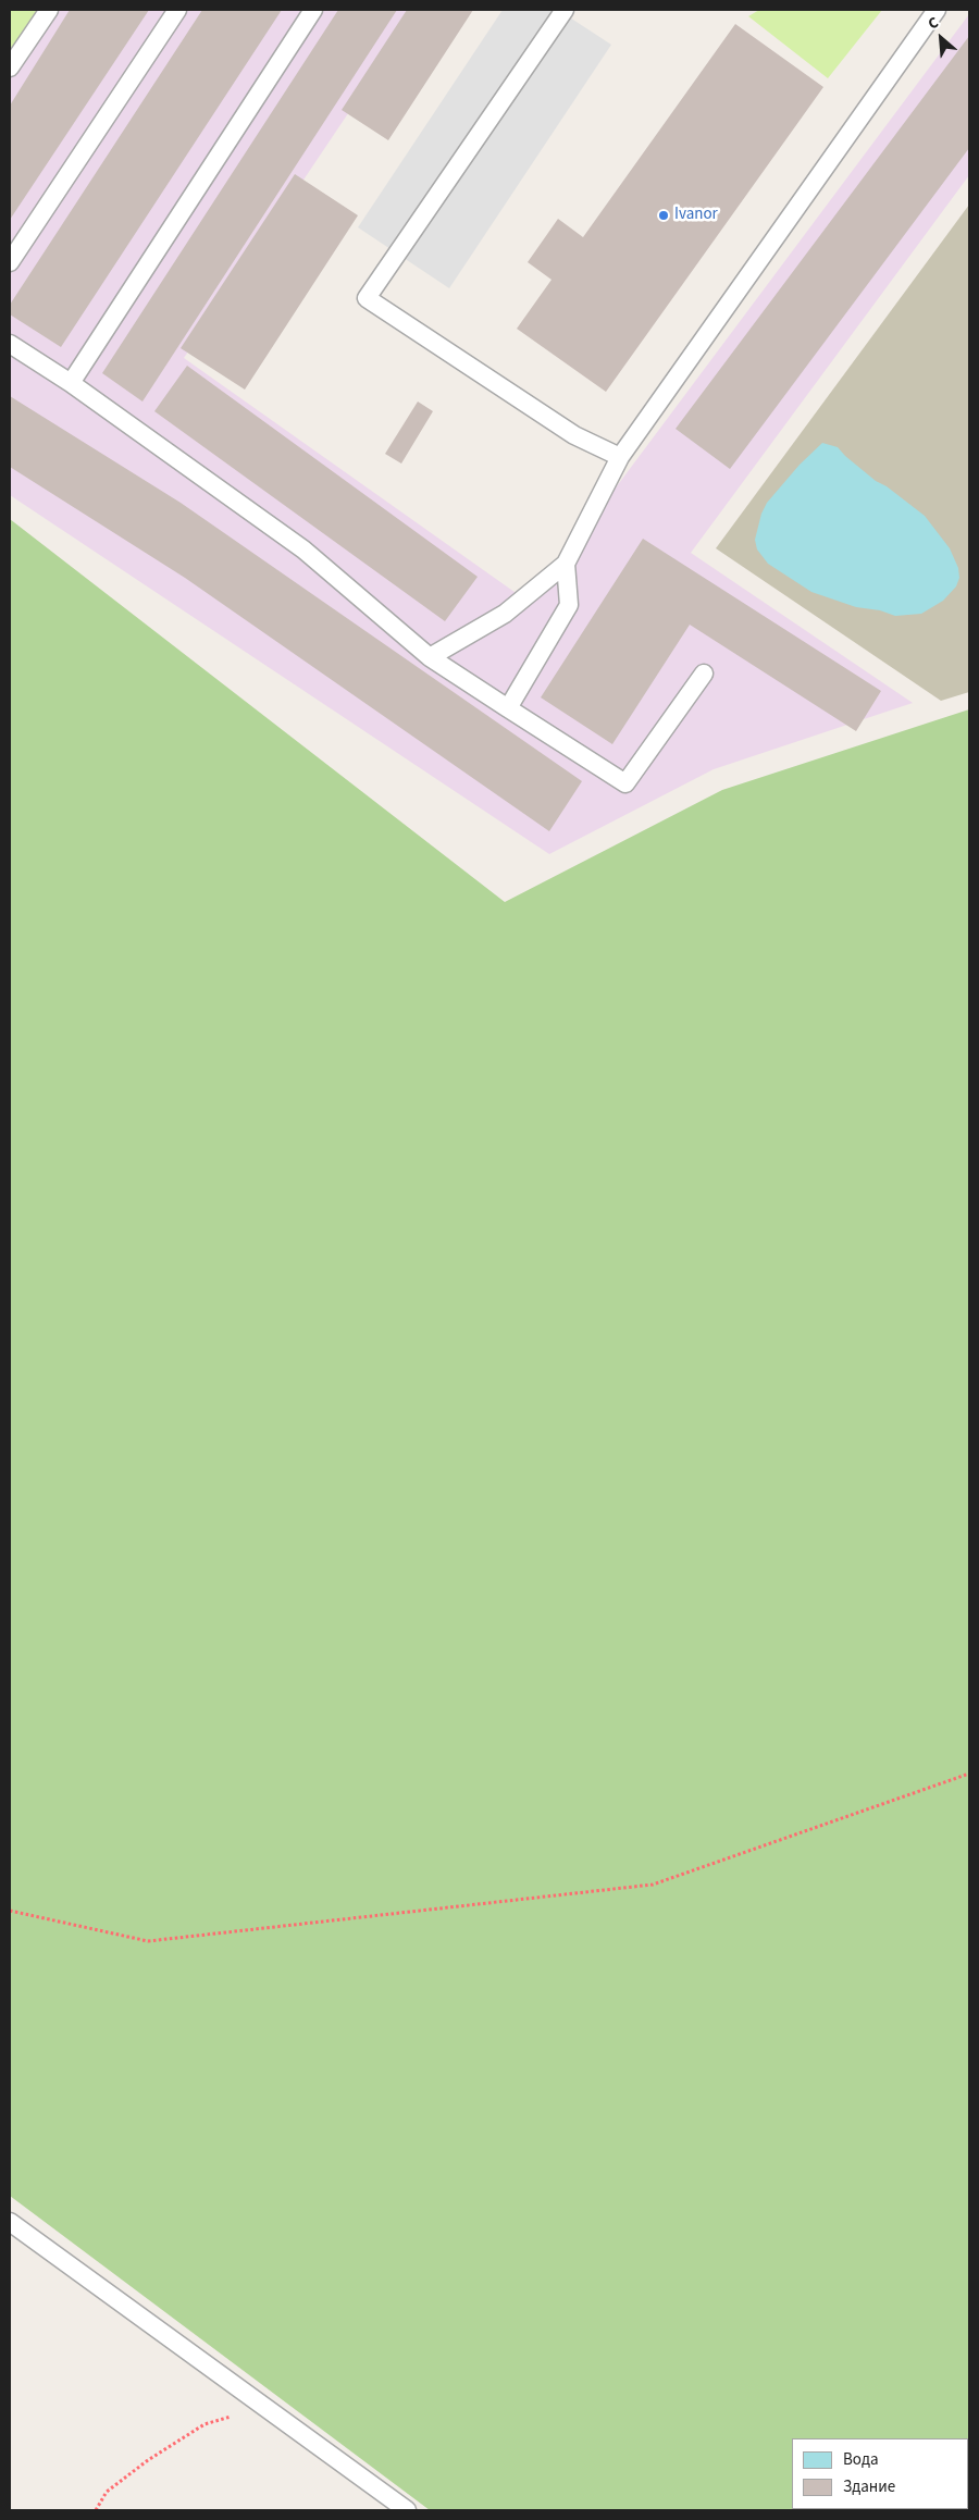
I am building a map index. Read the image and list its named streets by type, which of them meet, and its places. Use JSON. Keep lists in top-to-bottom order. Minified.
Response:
{"places":["Ivanor"],"legend":["Вода","Здание"],"north":"top left"}
